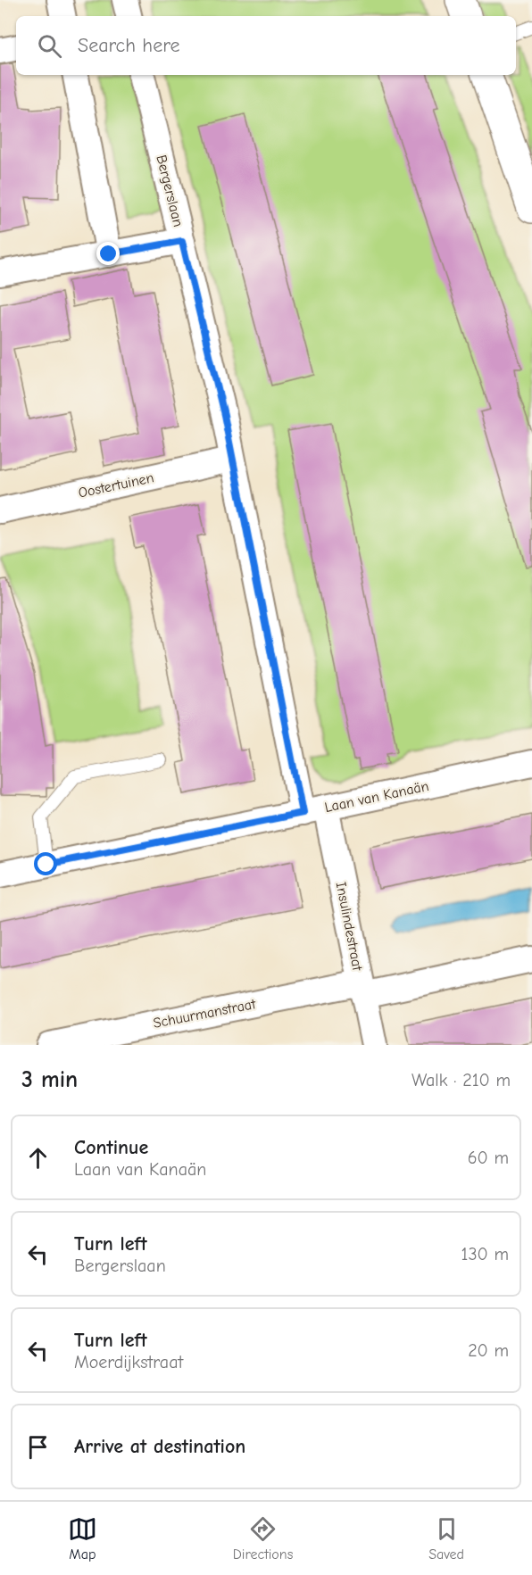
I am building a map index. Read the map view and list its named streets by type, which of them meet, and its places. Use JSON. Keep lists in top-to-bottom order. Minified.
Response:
{"streets":{"street":["Bergerslaan","Oostertuinen","Laan van Kanaän","Insulindestraat","Schuurmanstraat"]},"crossings":[["Bergerslaan","Oostertuinen"],["Bergerslaan","Laan van Kanaän"],["Bergerslaan","Insulindestraat"],["Laan van Kanaän","Insulindestraat"],["Insulindestraat","Schuurmanstraat"]],"page":{"search":"Search here","heading":["3 min","Walk · 210 m"],"list":[["Continue","Laan van Kanaän","60 m"],["Turn left","Bergerslaan","130 m"],["Turn left","Moerdijkstraat","20 m"],"Arrive at destination"],"nav":["Map","Directions","Saved"]}}
